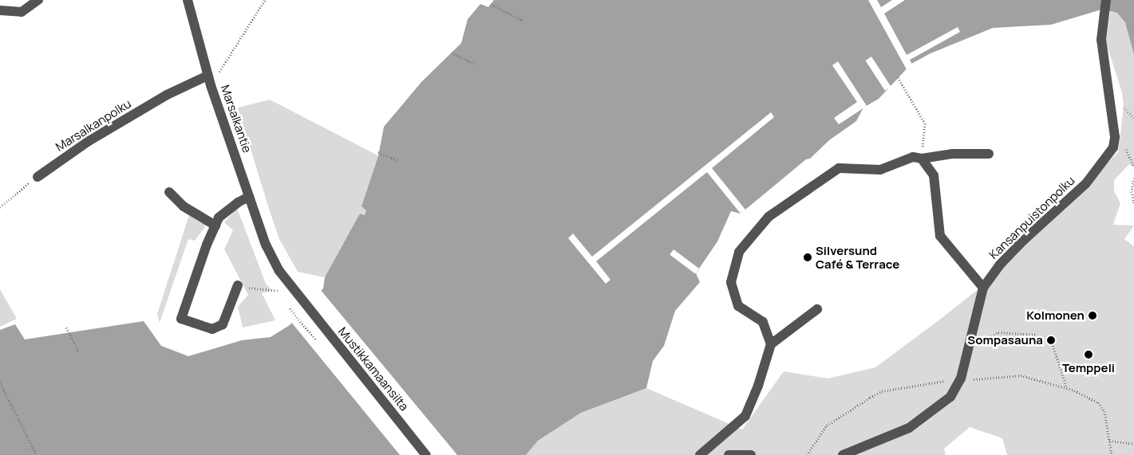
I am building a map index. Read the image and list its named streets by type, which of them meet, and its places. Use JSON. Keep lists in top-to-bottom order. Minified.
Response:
{"streets":{"street":["Marsalkantie","Marsalkanpolku","Kansanpuistonpolku","Mustikkamaansilta"]},"crossings":[["Marsalkantie","Marsalkanpolku"],["Marsalkantie","Mustikkamaansilta"]],"places":["Silversund Café & Terrace","Kolmonen","Sompasauna","Temppeli"]}
